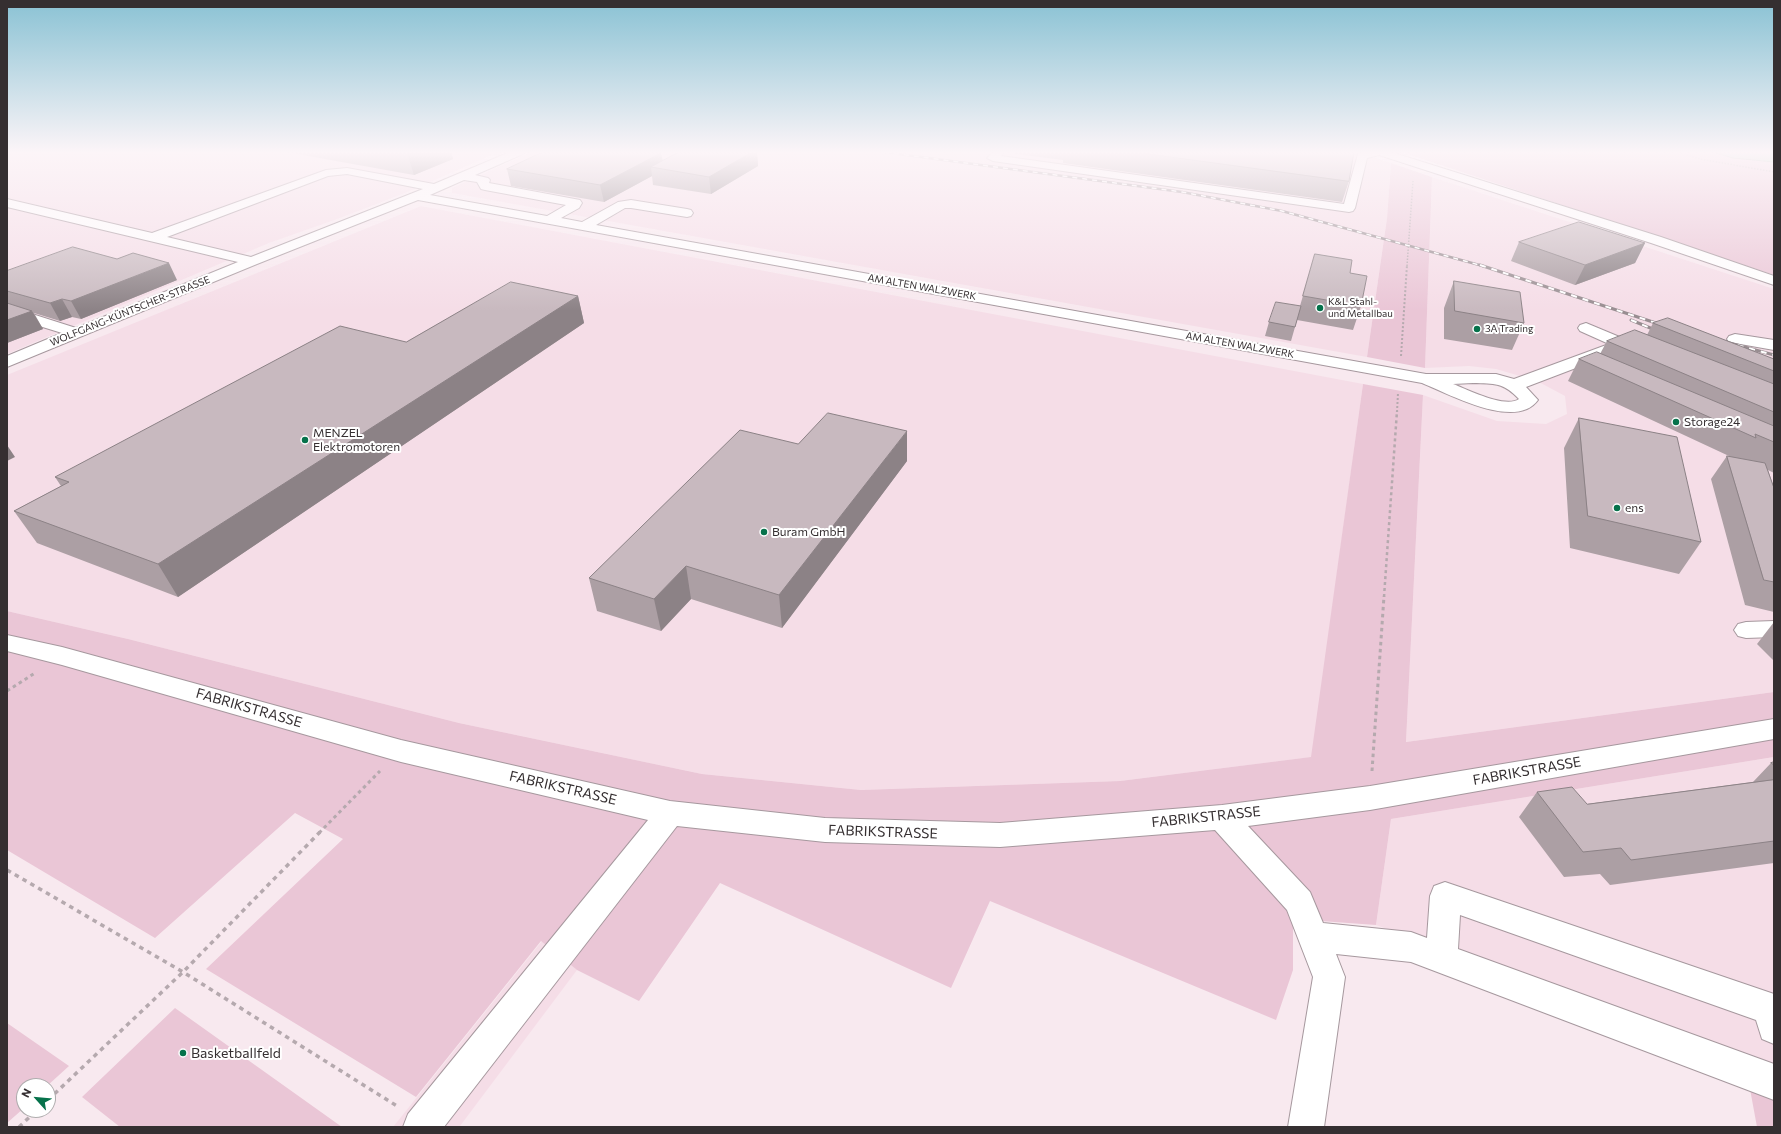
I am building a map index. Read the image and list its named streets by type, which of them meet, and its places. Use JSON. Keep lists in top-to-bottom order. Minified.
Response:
{"streets":{"street":["AM ALTEN WALZWERK","WOLFGANG-KÜNTSCHER-STRASSE","FABRIKSTRASSE"]},"places":["K&L Stahl- und Metallbau","3A Trading","Storage24","MENZEL Elektromotoren","ens","Buram GmbH","Basketballfeld"],"north":"top left"}
